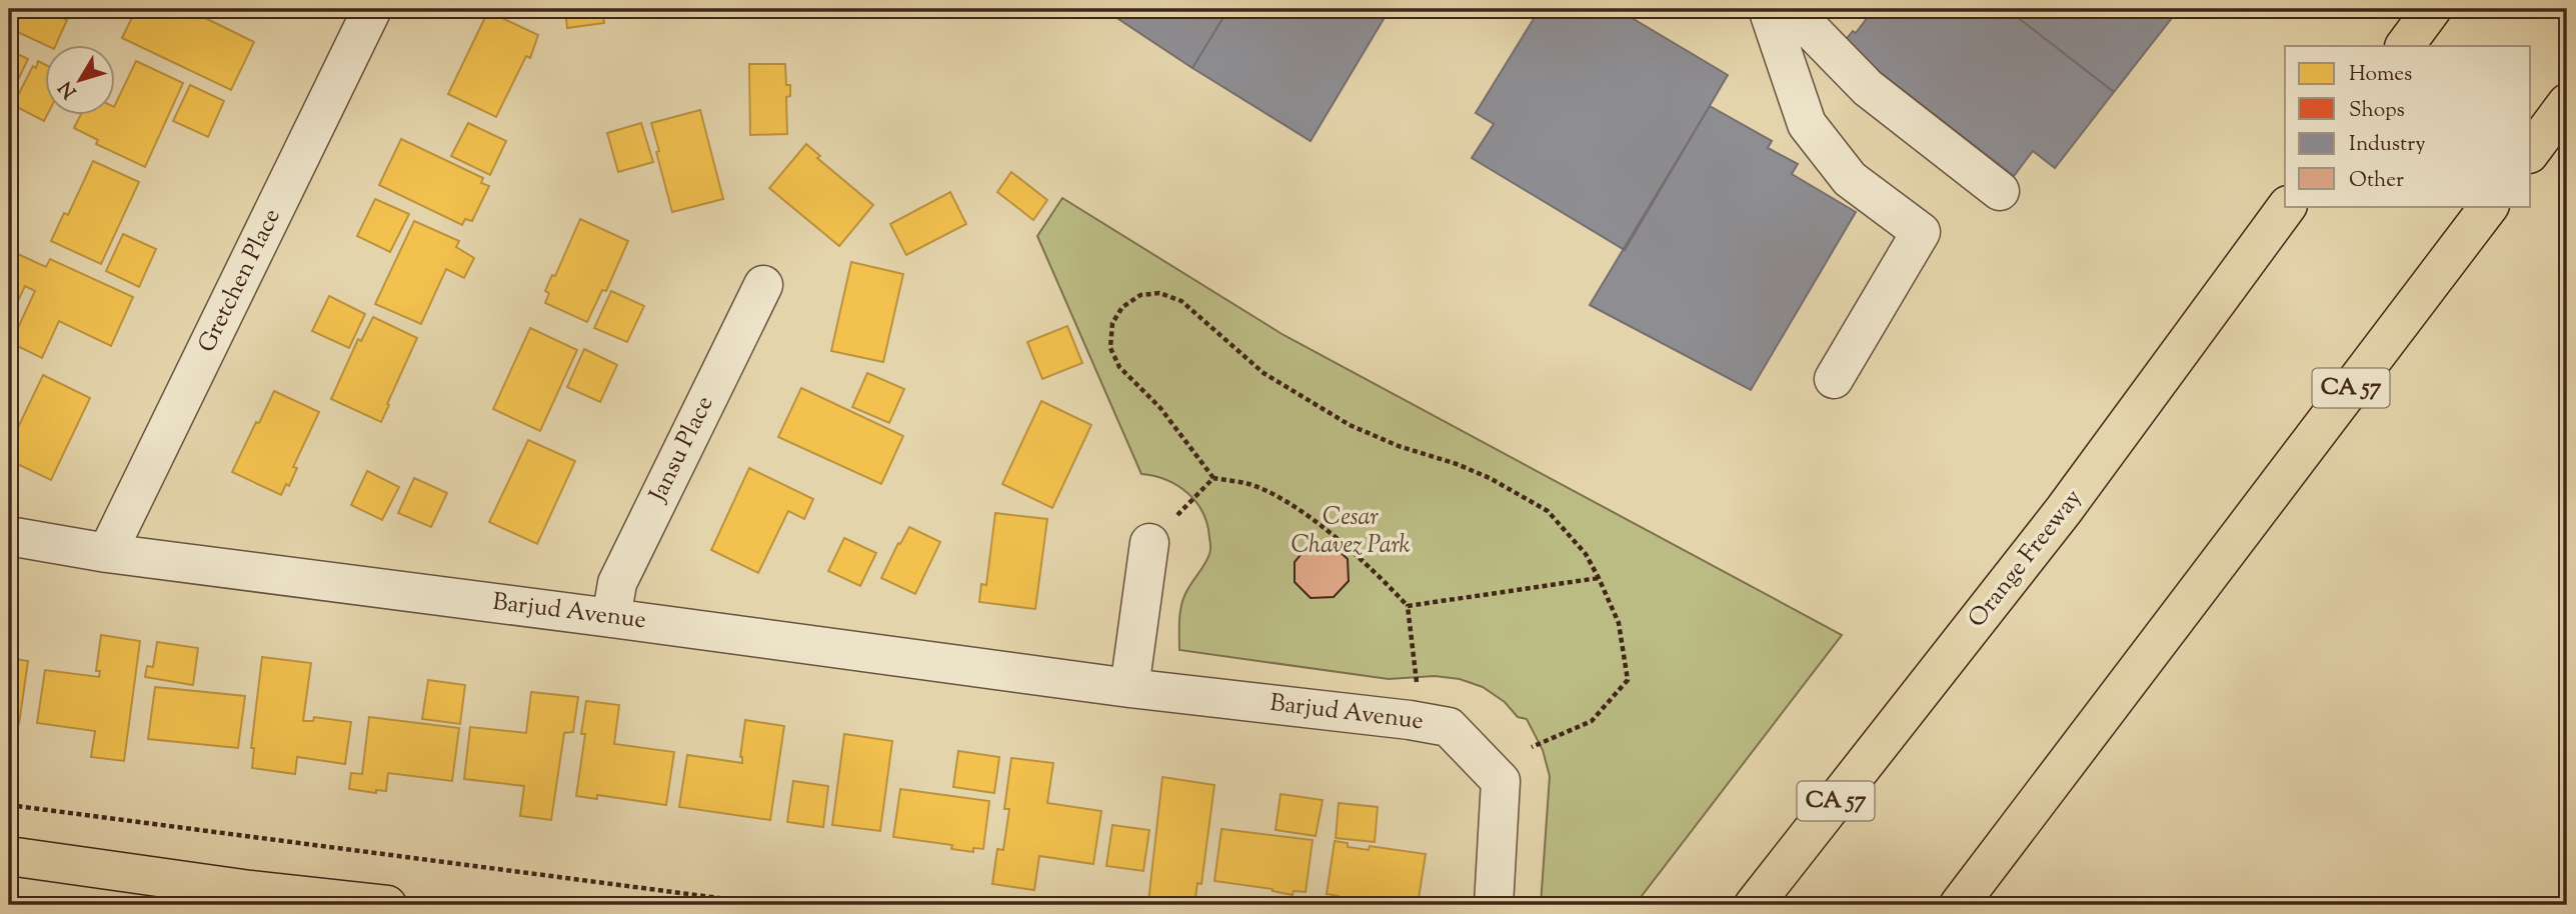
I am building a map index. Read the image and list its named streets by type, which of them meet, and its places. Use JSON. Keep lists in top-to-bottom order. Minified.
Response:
{"streets":{"main road":["CA 57","Orange Freeway"],"street":["Gretchen Place","Jansu Place","Barjud Avenue"]},"crossings":[["Gretchen Place","Barjud Avenue"],["Jansu Place","Barjud Avenue"]],"parks":["Cesar Chavez Park"],"legend":["Homes","Shops","Industry","Other"],"north":"bottom left"}
